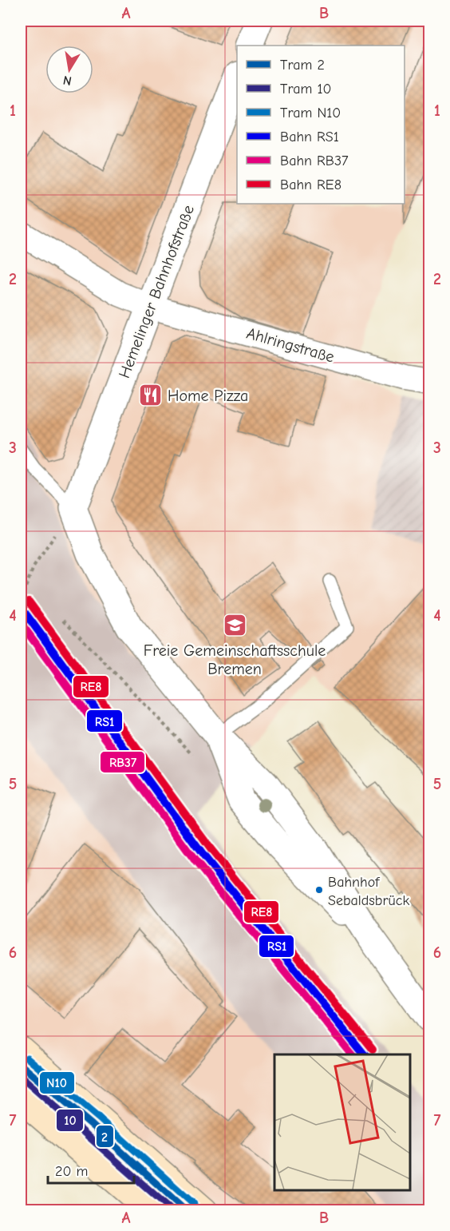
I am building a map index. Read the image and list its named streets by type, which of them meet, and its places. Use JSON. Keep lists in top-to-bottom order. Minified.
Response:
{"streets":{"street":["Hemelinger Bahnhofstraße","Ahlringstraße"]},"crossings":[["Hemelinger Bahnhofstraße","Ahlringstraße"]],"places":{"restaurant":["Home Pizza"],"school or university":["Freie Gemeinschaftsschule Bremen"],"other":["Bahnhof Sebaldsbrück"]},"lines":["rail line RE8","rail line RS1","rail line RB37","tram line N10","tram line 2","tram line 10"],"legend":["Tram 2","Tram 10","Tram N10","Bahn RS1","Bahn RB37","Bahn RE8"],"scale_bar":"20 m","north":"bottom","grid":{"columns":["A","B"],"rows":["1","2","3","4","5","6","7"]}}
